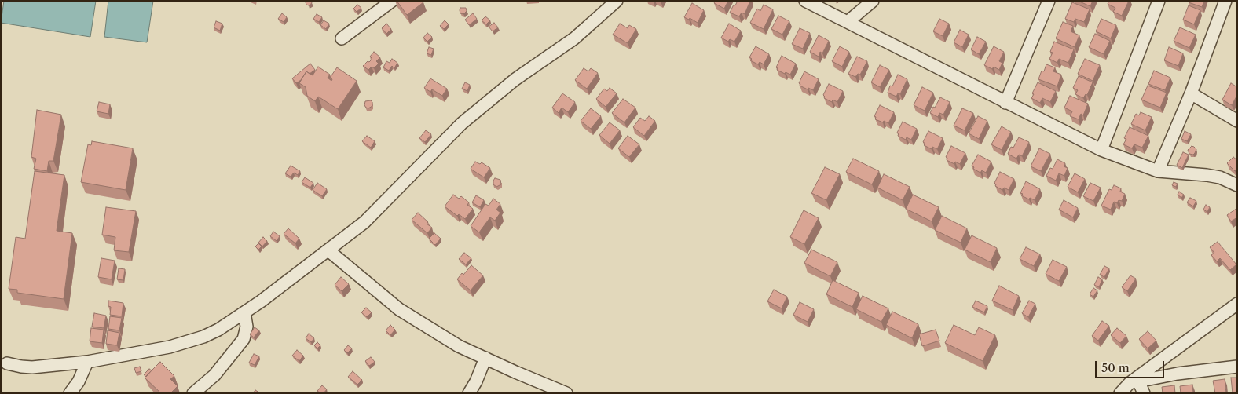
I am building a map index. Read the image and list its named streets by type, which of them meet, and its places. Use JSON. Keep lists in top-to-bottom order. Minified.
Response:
{"scale_bar":"50 m"}
